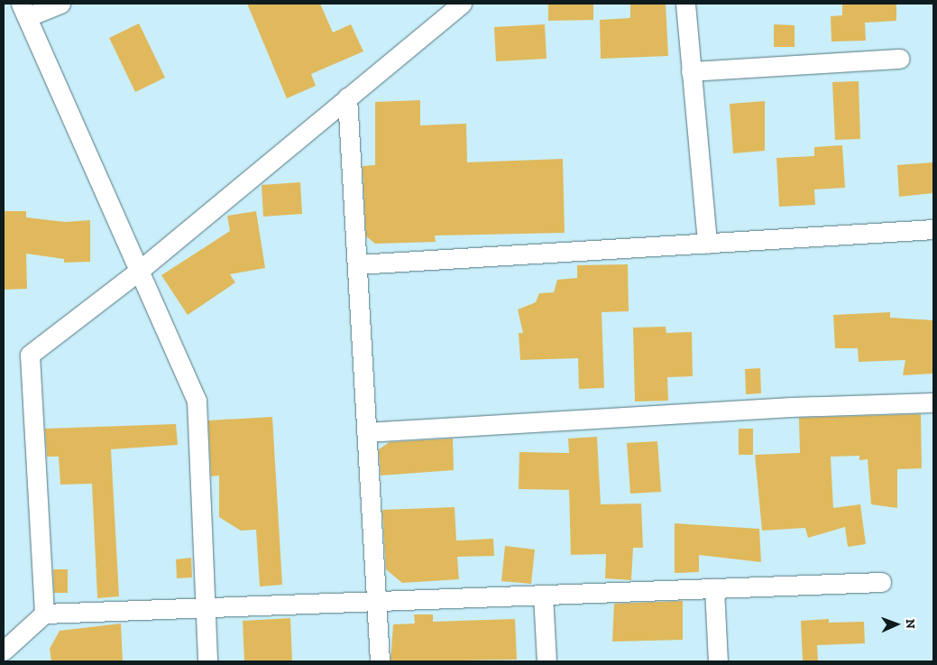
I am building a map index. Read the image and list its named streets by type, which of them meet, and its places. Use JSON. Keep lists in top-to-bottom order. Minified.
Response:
{"north":"right"}
